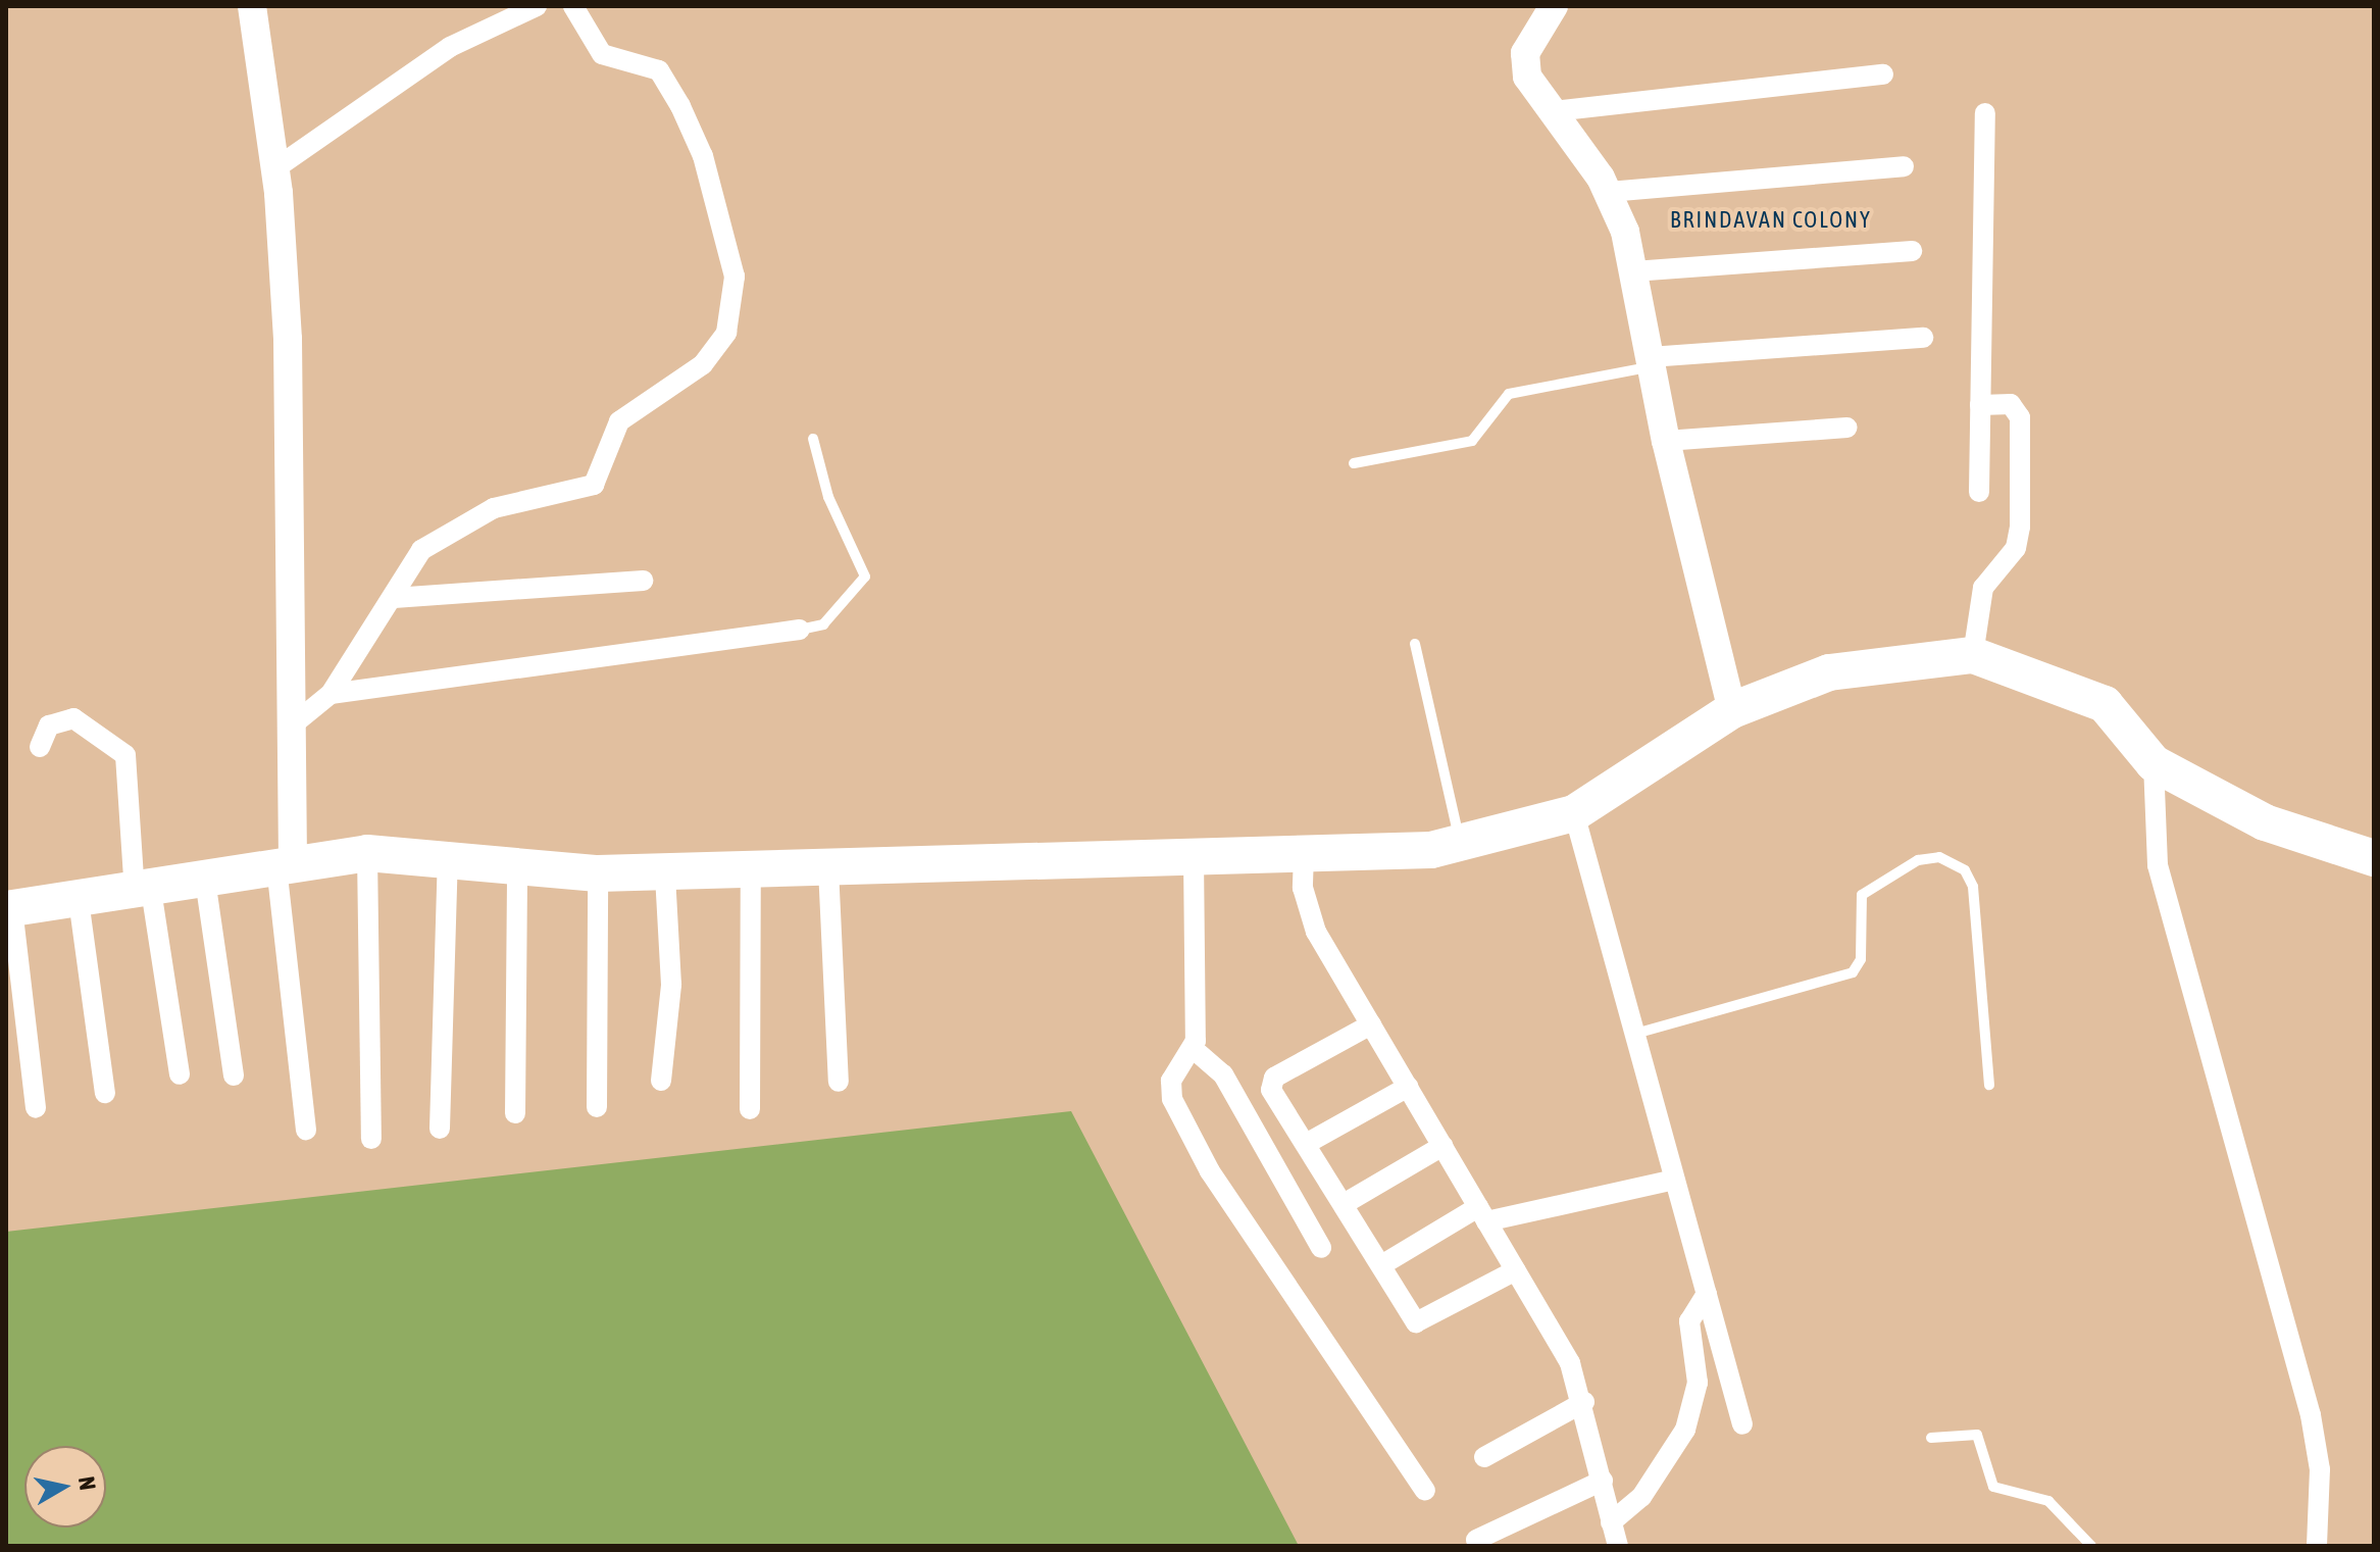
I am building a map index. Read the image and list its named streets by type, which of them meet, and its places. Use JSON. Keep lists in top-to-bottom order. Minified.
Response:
{"districts":["BRINDAVAN COLONY"],"north":"right"}
